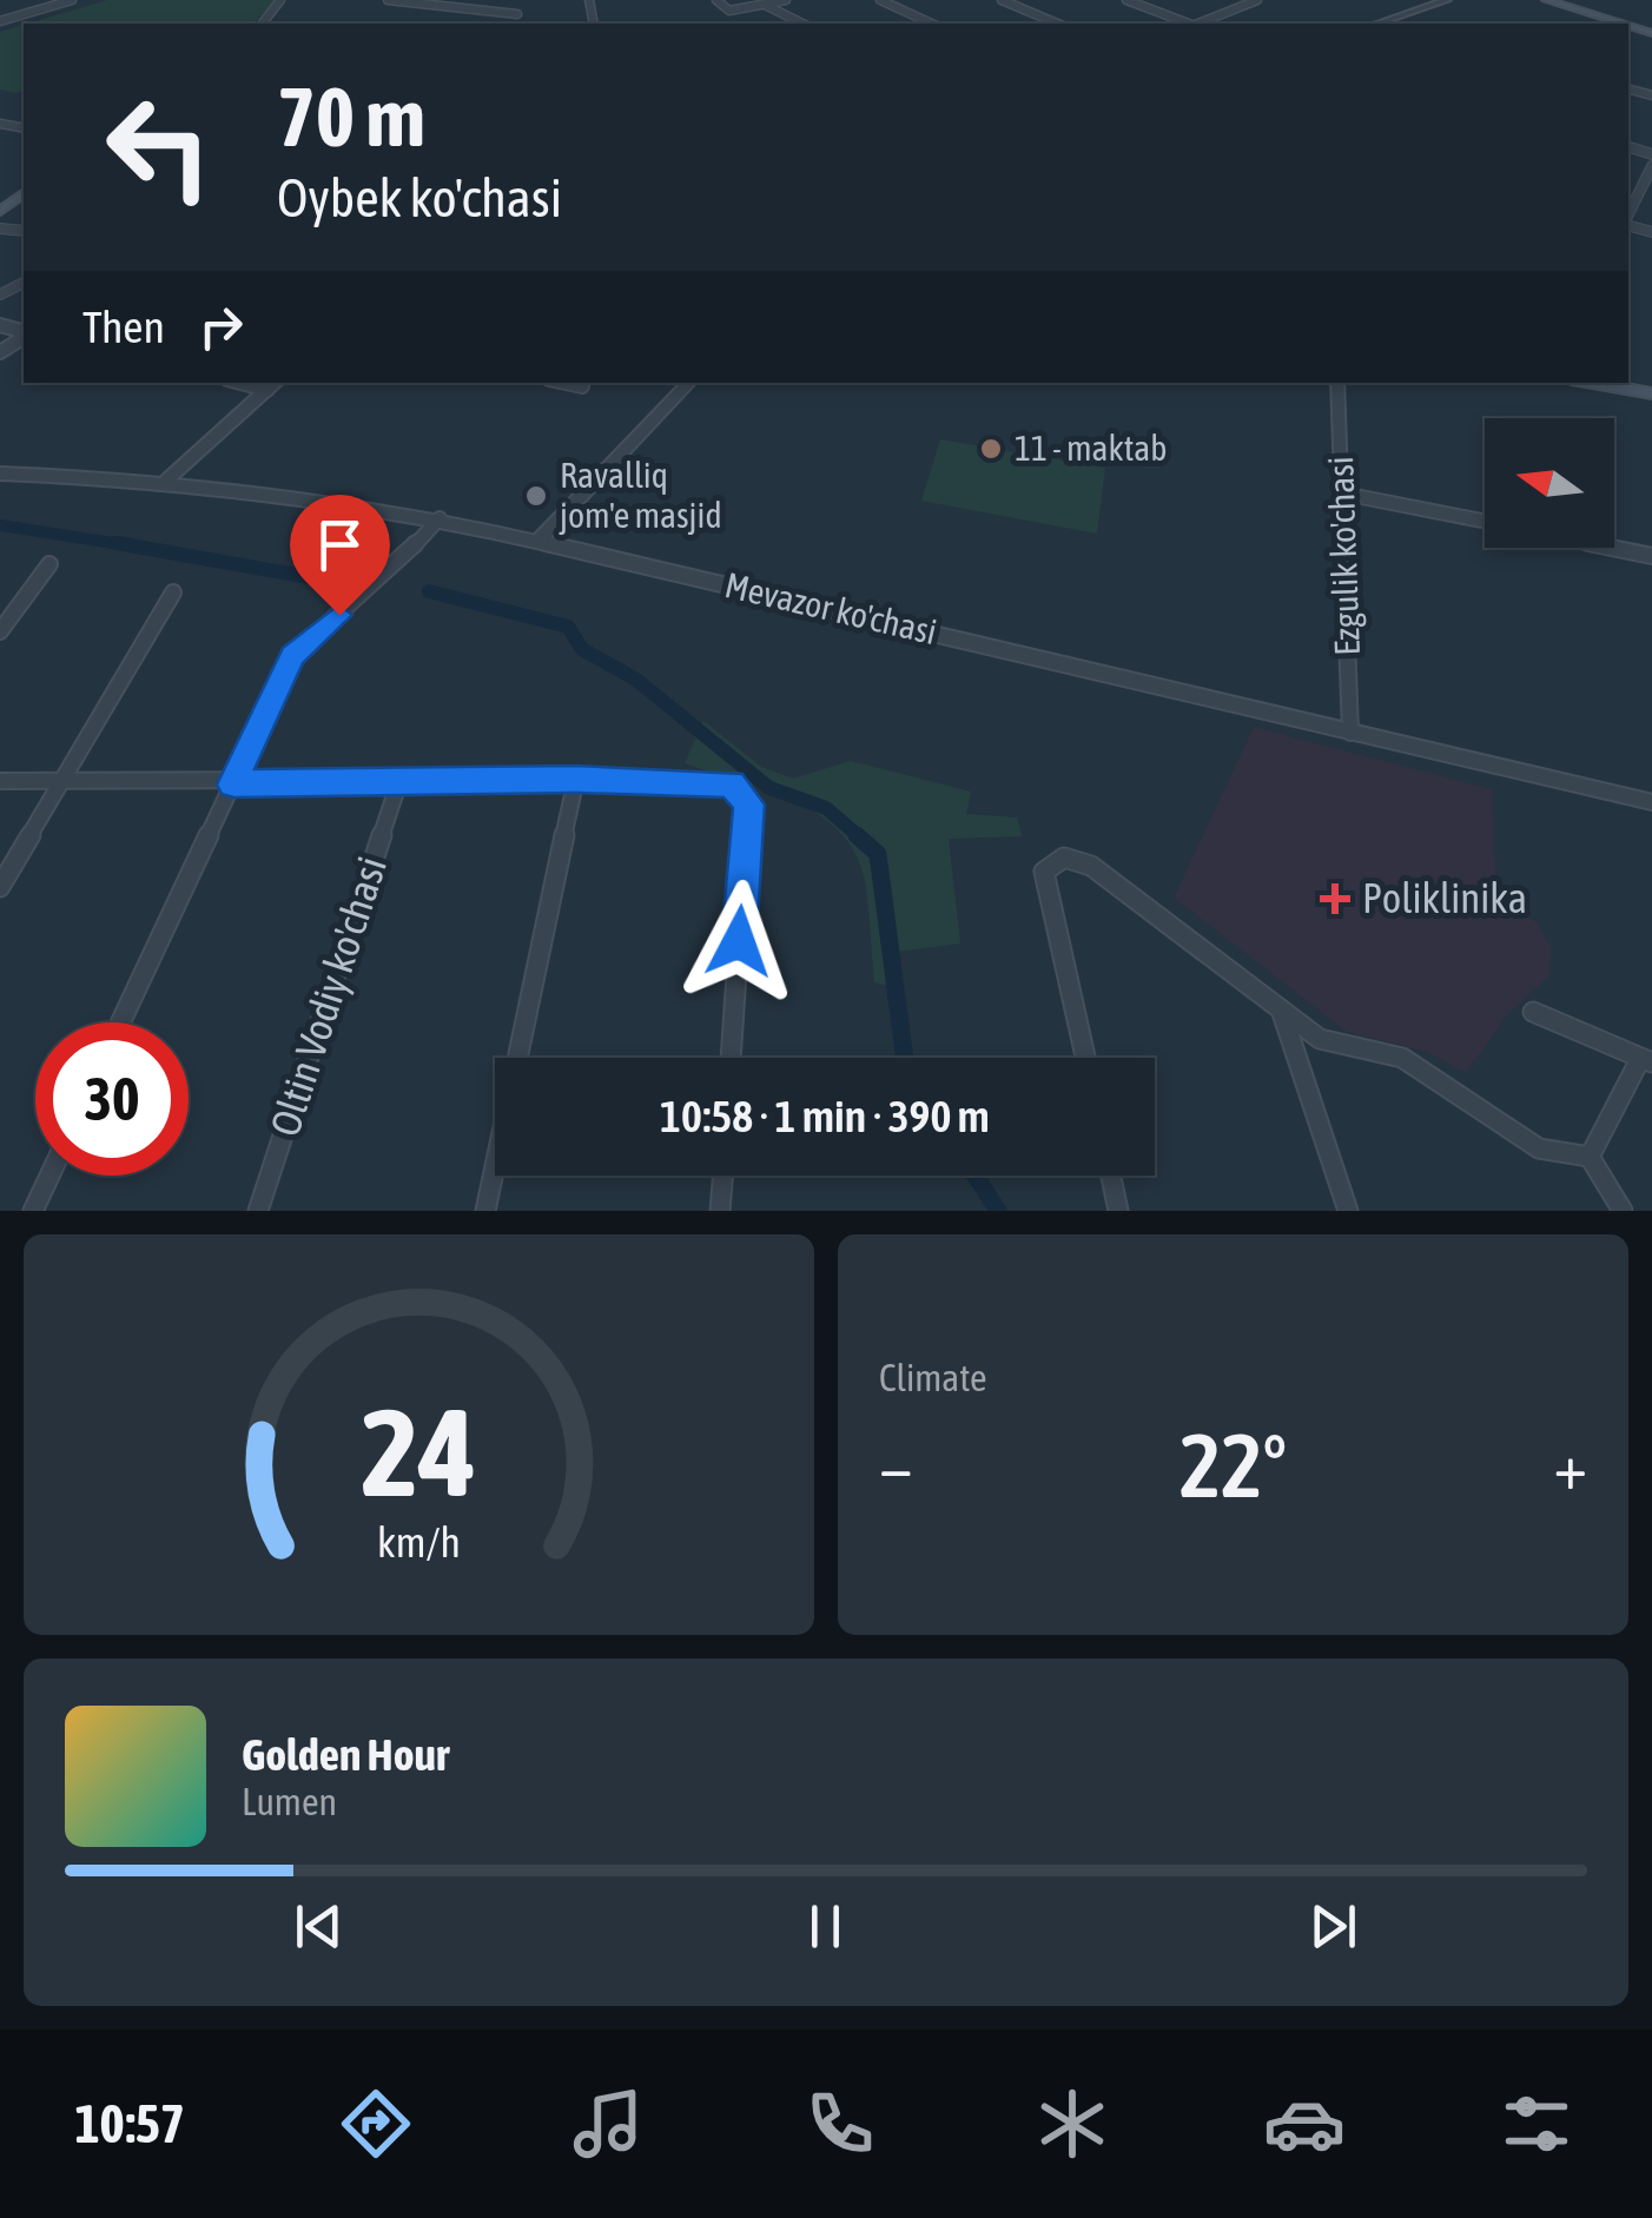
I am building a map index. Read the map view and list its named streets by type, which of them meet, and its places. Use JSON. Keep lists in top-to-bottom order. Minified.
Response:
{"streets":{"street":["Ezgulik ko'chasi","Mevazor ko'chasi","Oltin Vodiy ko'chasi"]},"crossings":[["Ezgulik ko'chasi","Mevazor ko'chasi"]],"places":{"other":["11 - maktab","Ravalliq jom'e masjid"],"health":["Poliklinika"]},"north":"left","page":{"turn":["70 m","Oybek ko'chasi"],"then":"Then","limit":"30","trip":"10:58 · 1 min · 390 m","tile":"Climate","heat":["−","22°","+"],"song":["Golden Hour","Lumen"],"tabs":"10:57","gauge":["24","km/h"]}}
